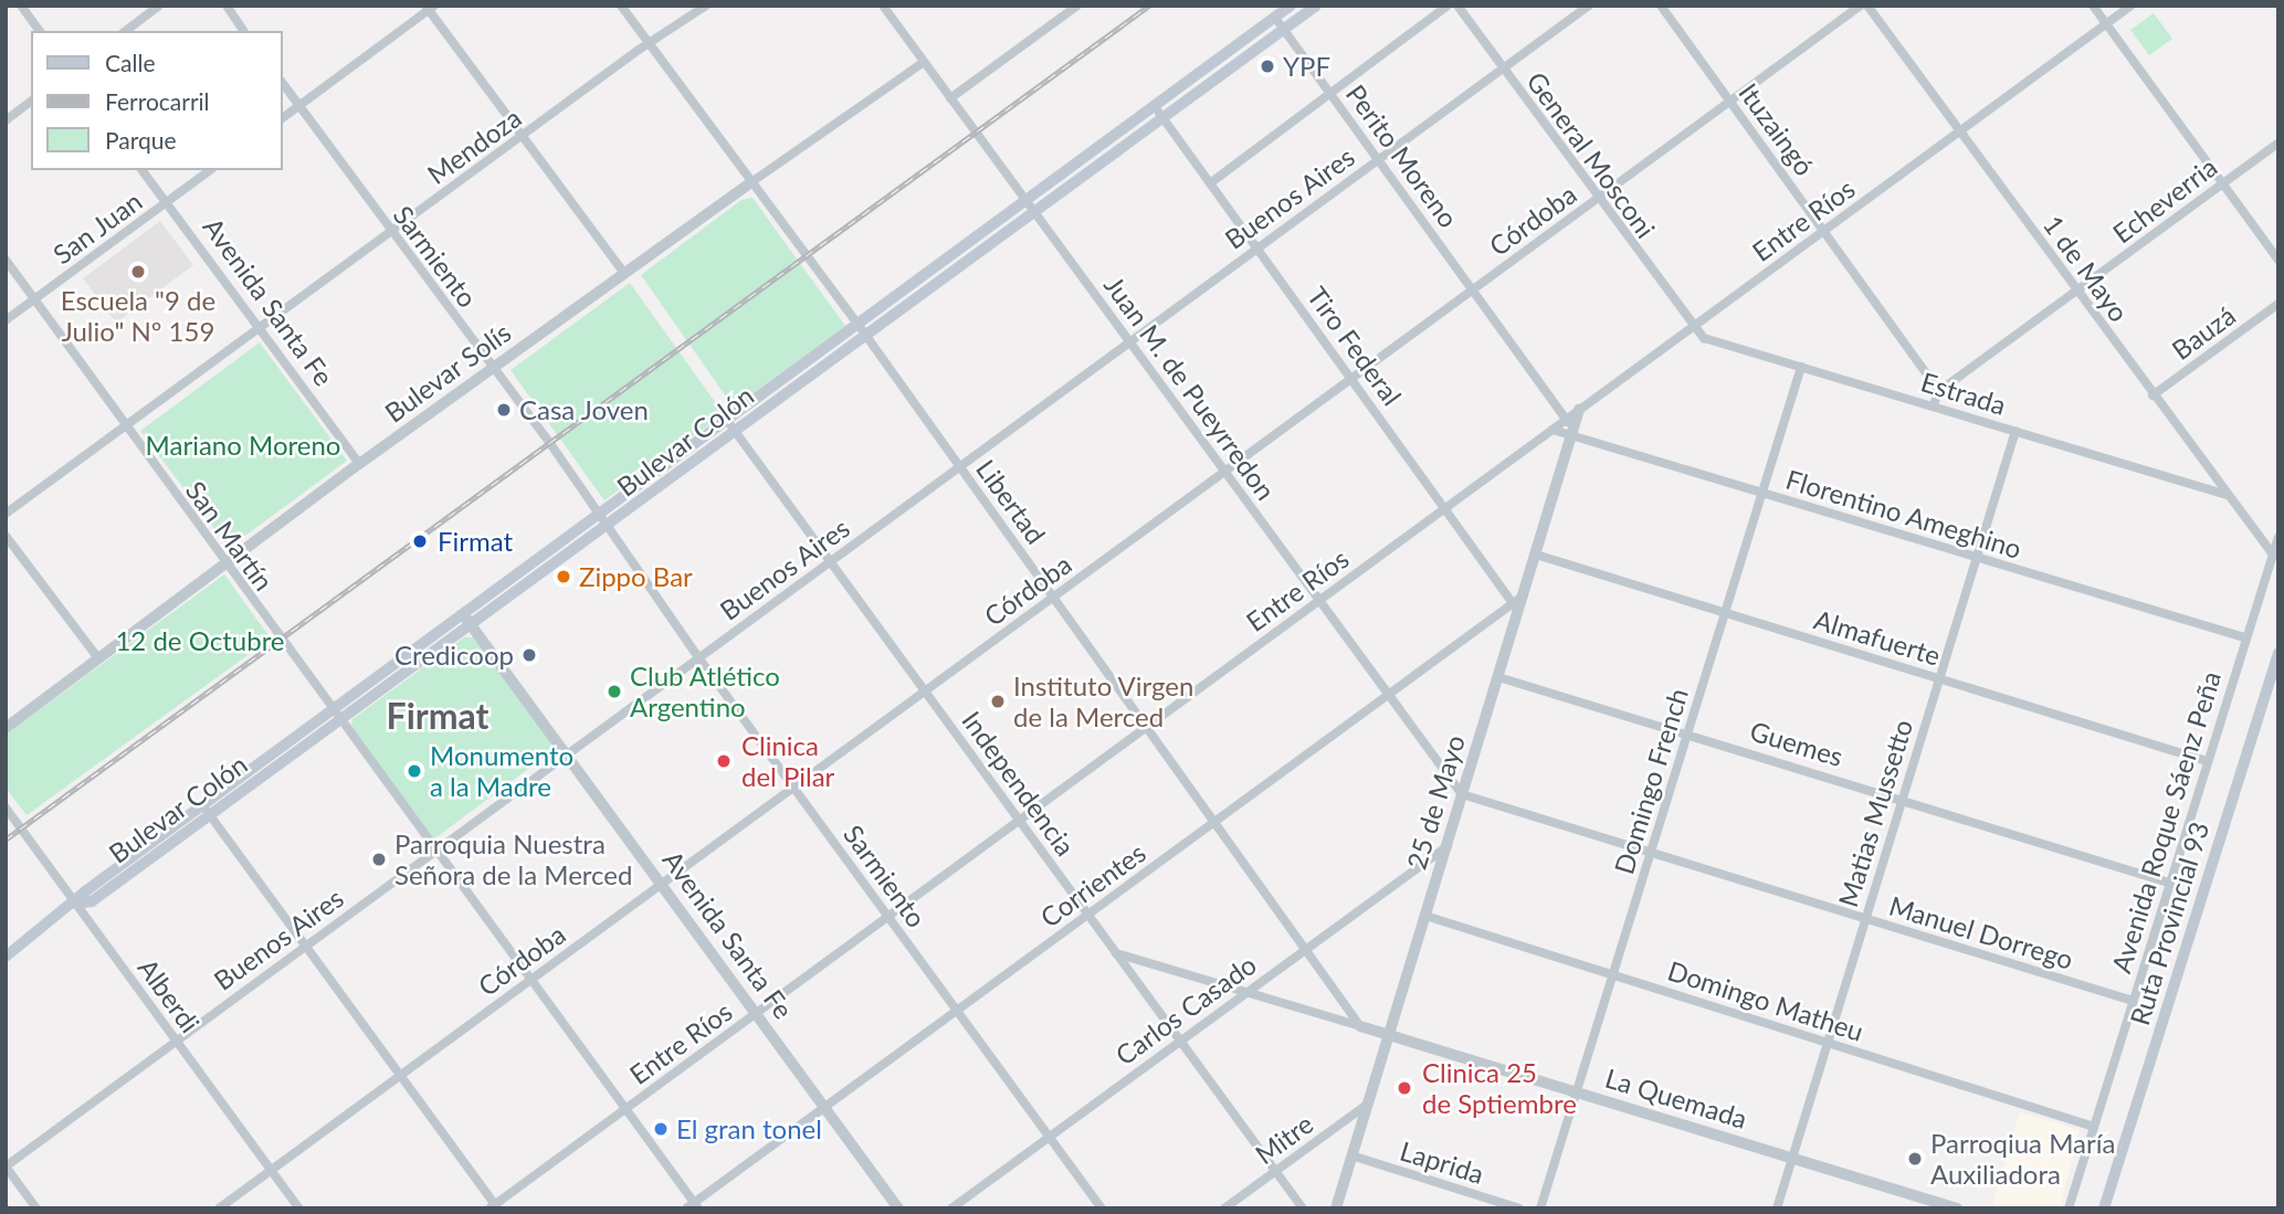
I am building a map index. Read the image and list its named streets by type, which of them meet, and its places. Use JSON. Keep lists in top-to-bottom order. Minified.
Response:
{"streets":{"main road":["Bulevar Colón","Ruta Provincial 93"],"street":["Ituzaingó","Mendoza","General Mosconi","Perito Moreno","Buenos Aires","Echeverria","Córdoba","Entre Ríos","San Juan","Sarmiento","1 de Mayo","Avenida Santa Fe","Bauzá","Tiro Federal","Bulevar Solís","Juan M. de Pueyrredon","Estrada","Libertad","Florentino Ameghino","San Martín","Almafuerte","Guemes","Domingo French","Independencia","25 de Mayo","Matias Mussetto","Avenida Roque Sáenz Peña","Corrientes","Manuel Dorrego","Alberdi","Domingo Matheu","Carlos Casado","La Quemada","Mitre","Laprida"]},"crossings":[["Ituzaingó","Echeverria"],["Ituzaingó","Córdoba"],["Ituzaingó","Entre Ríos"],["Mendoza","Sarmiento"],["Mendoza","Avenida Santa Fe"],["Mendoza","Libertad"],["Mendoza","San Martín"],["General Mosconi","Buenos Aires"],["General Mosconi","Córdoba"],["General Mosconi","Entre Ríos"],["General Mosconi","Estrada"],["Perito Moreno","Buenos Aires"],["Perito Moreno","Córdoba"],["Perito Moreno","Entre Ríos"],["Perito Moreno","Bulevar Colón"],["Perito Moreno","Florentino Ameghino"],["Perito Moreno","25 de Mayo"],["Buenos Aires","Sarmiento"],["Buenos Aires","Avenida Santa Fe"],["Buenos Aires","Tiro Federal"],["Buenos Aires","Juan M. de Pueyrredon"],["Buenos Aires","Libertad"],["Buenos Aires","San Martín"],["Buenos Aires","Independencia"],["Buenos Aires","Alberdi"],["Echeverria","1 de Mayo"],["Córdoba","Sarmiento"],["Córdoba","Avenida Santa Fe"],["Córdoba","Tiro Federal"],["Córdoba","Juan M. de Pueyrredon"],["Córdoba","Libertad"],["Córdoba","San Martín"],["Córdoba","Independencia"],["Córdoba","Alberdi"],["Entre Ríos","Sarmiento"],["Entre Ríos","1 de Mayo"],["Entre Ríos","Avenida Santa Fe"],["Entre Ríos","Tiro Federal"],["Entre Ríos","Juan M. de Pueyrredon"],["Entre Ríos","Estrada"],["Entre Ríos","Libertad"],["Entre Ríos","Florentino Ameghino"],["Entre Ríos","San Martín"],["Entre Ríos","Independencia"],["Entre Ríos","25 de Mayo"],["San Juan","Avenida Santa Fe"],["San Juan","San Martín"],["Sarmiento","Bulevar Solís"],["Sarmiento","Bulevar Colón"],["Sarmiento","Corrientes"],["Sarmiento","Carlos Casado"],["1 de Mayo","Bauzá"],["1 de Mayo","Estrada"],["1 de Mayo","Avenida Roque Sáenz Peña"],["Avenida Santa Fe","Bulevar Solís"],["Avenida Santa Fe","Bulevar Colón"],["Avenida Santa Fe","Corrientes"],["Tiro Federal","Bulevar Colón"],["Tiro Federal","25 de Mayo"],["Tiro Federal","Corrientes"],["Bulevar Solís","Juan M. de Pueyrredon"],["Bulevar Solís","Libertad"],["Bulevar Solís","San Martín"],["Juan M. de Pueyrredon","Bulevar Colón"],["Juan M. de Pueyrredon","25 de Mayo"],["Juan M. de Pueyrredon","Corrientes"],["Juan M. de Pueyrredon","Manuel Dorrego"],["Estrada","Domingo French"],["Estrada","Matias Mussetto"],["Bulevar Colón","Libertad"],["Bulevar Colón","San Martín"],["Bulevar Colón","Independencia"],["Bulevar Colón","Alberdi"],["Libertad","Corrientes"],["Libertad","Carlos Casado"],["Libertad","La Quemada"],["Florentino Ameghino","Domingo French"],["Florentino Ameghino","25 de Mayo"],["Florentino Ameghino","Matias Mussetto"],["Florentino Ameghino","Avenida Roque Sáenz Peña"],["San Martín","Corrientes"],["Almafuerte","Domingo French"],["Almafuerte","25 de Mayo"],["Almafuerte","Matias Mussetto"],["Almafuerte","Avenida Roque Sáenz Peña"],["Guemes","Domingo French"],["Guemes","25 de Mayo"],["Guemes","Matias Mussetto"],["Guemes","Avenida Roque Sáenz Peña"],["Domingo French","Manuel Dorrego"],["Domingo French","Domingo Matheu"],["Domingo French","La Quemada"],["Independencia","Corrientes"],["Independencia","Carlos Casado"],["Independencia","La Quemada"],["Independencia","Mitre"],["25 de Mayo","Corrientes"],["25 de Mayo","Manuel Dorrego"],["25 de Mayo","Domingo Matheu"],["25 de Mayo","Carlos Casado"],["25 de Mayo","La Quemada"],["25 de Mayo","Mitre"],["25 de Mayo","Laprida"],["Matias Mussetto","Manuel Dorrego"],["Matias Mussetto","Domingo Matheu"],["Matias Mussetto","La Quemada"],["Avenida Roque Sáenz Peña","Manuel Dorrego"],["Avenida Roque Sáenz Peña","Domingo Matheu"],["Carlos Casado","La Quemada"]],"districts":["Firmat"],"parks":["Mariano Moreno","12 de Octubre"],"places":["YPF","Escuela \"9 de Julio\" Nº 159","Casa Joven","Firmat","Zippo Bar","Credicoop","Club Atlético Argentino","Instituto Virgen de la Merced","Clinica del Pilar","Monumento a la Madre","Parroquia Nuestra Señora de la Merced","Clinica 25 de Sptiembre","El gran tonel","Parroqiua María Auxiliadora"],"legend":["Calle","Ferrocarril","Parque"]}
